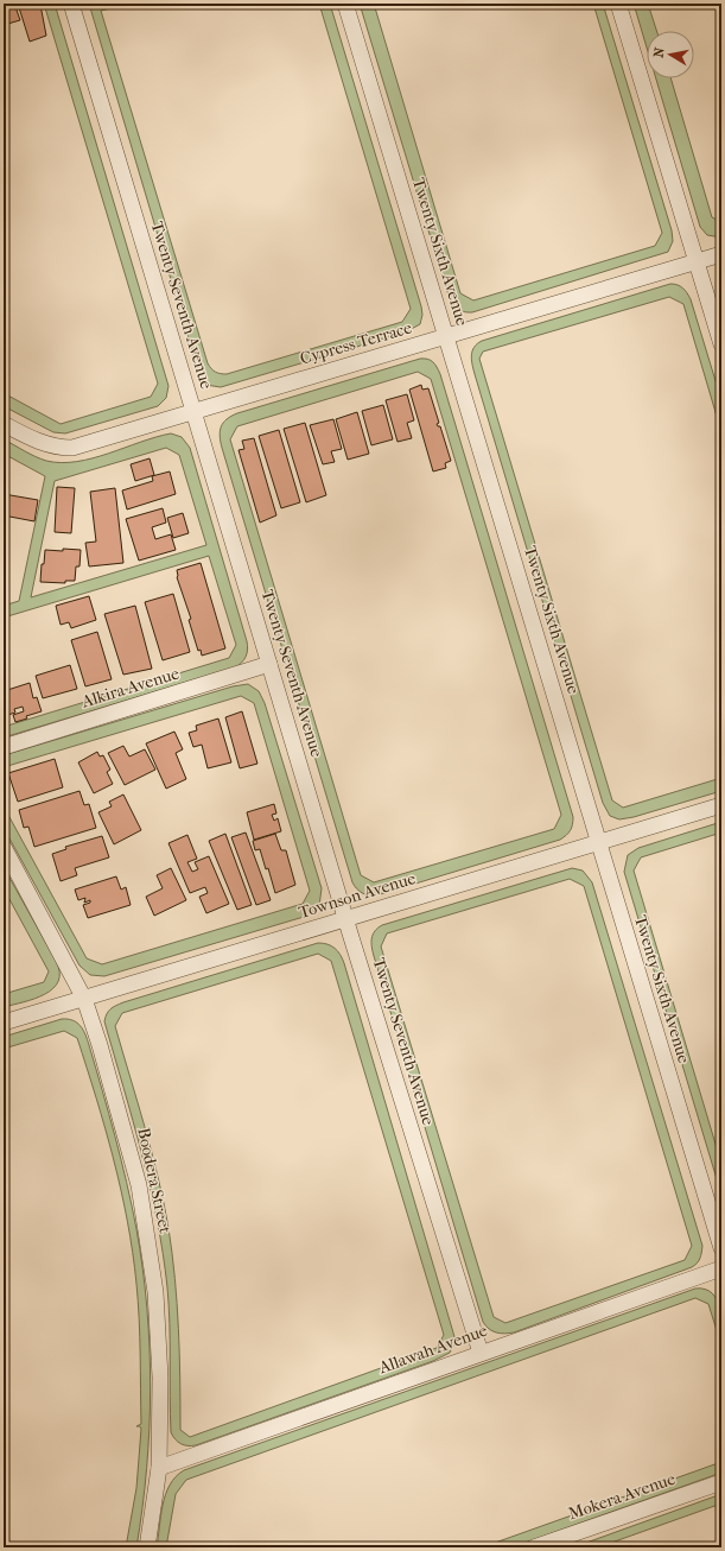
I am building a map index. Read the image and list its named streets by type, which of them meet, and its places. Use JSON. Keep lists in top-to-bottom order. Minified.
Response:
{"streets":{"street":["Twenty Sixth Avenue","Twenty Seventh Avenue","Cypress Terrace","Alkira Avenue","Townson Avenue","Boodera Street","Allawah Avenue","Mokera Avenue"]},"crossings":[["Twenty Sixth Avenue","Cypress Terrace"],["Twenty Sixth Avenue","Townson Avenue"],["Twenty Seventh Avenue","Cypress Terrace"],["Twenty Seventh Avenue","Alkira Avenue"],["Twenty Seventh Avenue","Townson Avenue"],["Twenty Seventh Avenue","Allawah Avenue"],["Townson Avenue","Boodera Street"],["Boodera Street","Allawah Avenue"]],"north":"left"}
